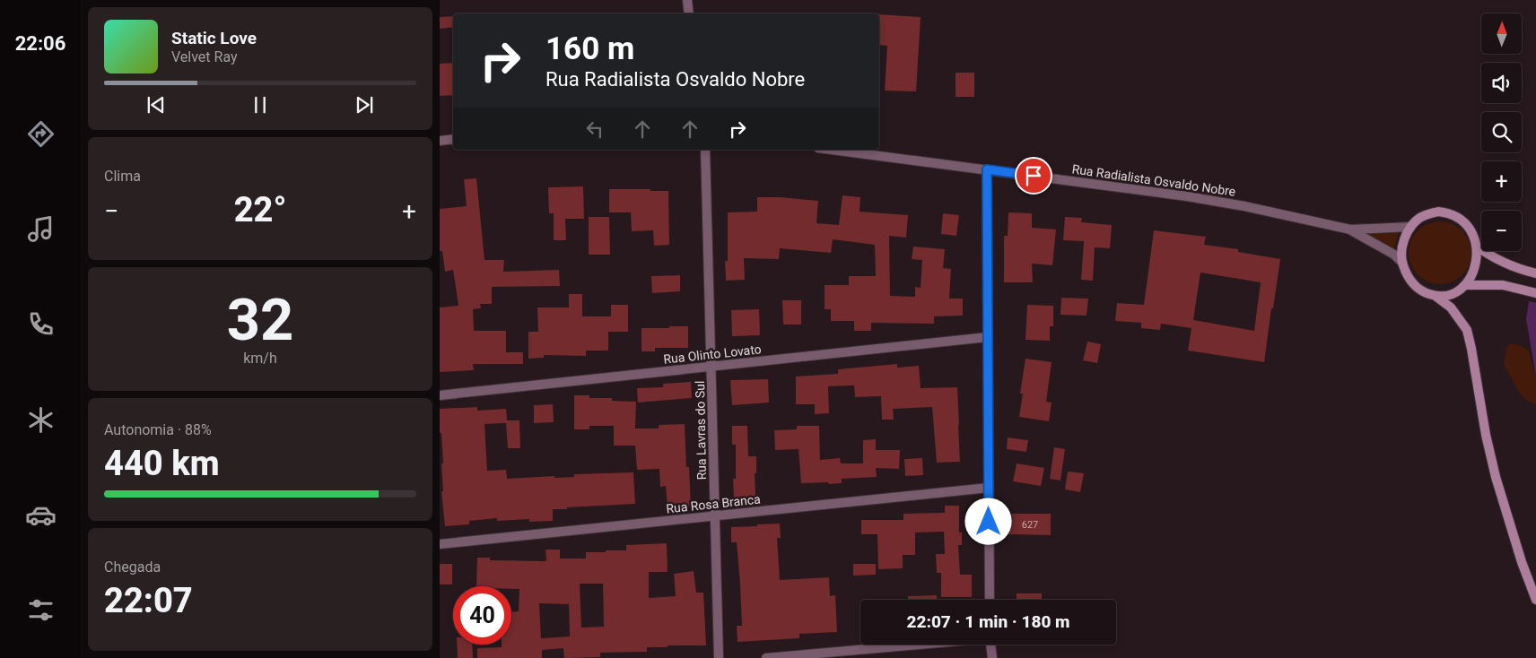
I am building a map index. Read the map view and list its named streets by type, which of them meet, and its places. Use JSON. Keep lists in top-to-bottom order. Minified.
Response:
{"streets":{"street":["Rua Radialista Osvaldo Nobre","Rua Olinto Lovato","Rua Lavras do Sul","Rua Rosa Branca"]},"crossings":[["Rua Olinto Lovato","Rua Lavras do Sul"],["Rua Lavras do Sul","Rua Rosa Branca"]],"house_numbers":["627"],"north":"top","page":{"tabs":"22:06","map_buttons":["+","−"],"turn":["160 m","Rua Radialista Osvaldo Nobre"],"song":["Static Love","Velvet Ray"],"tile":["Clima",["32","km/h"],["Autonomia · 88%","440 km"],["Chegada","22:07"]],"heat":["−","22°","+"],"limit":"40","trip":"22:07 · 1 min · 180 m"}}
